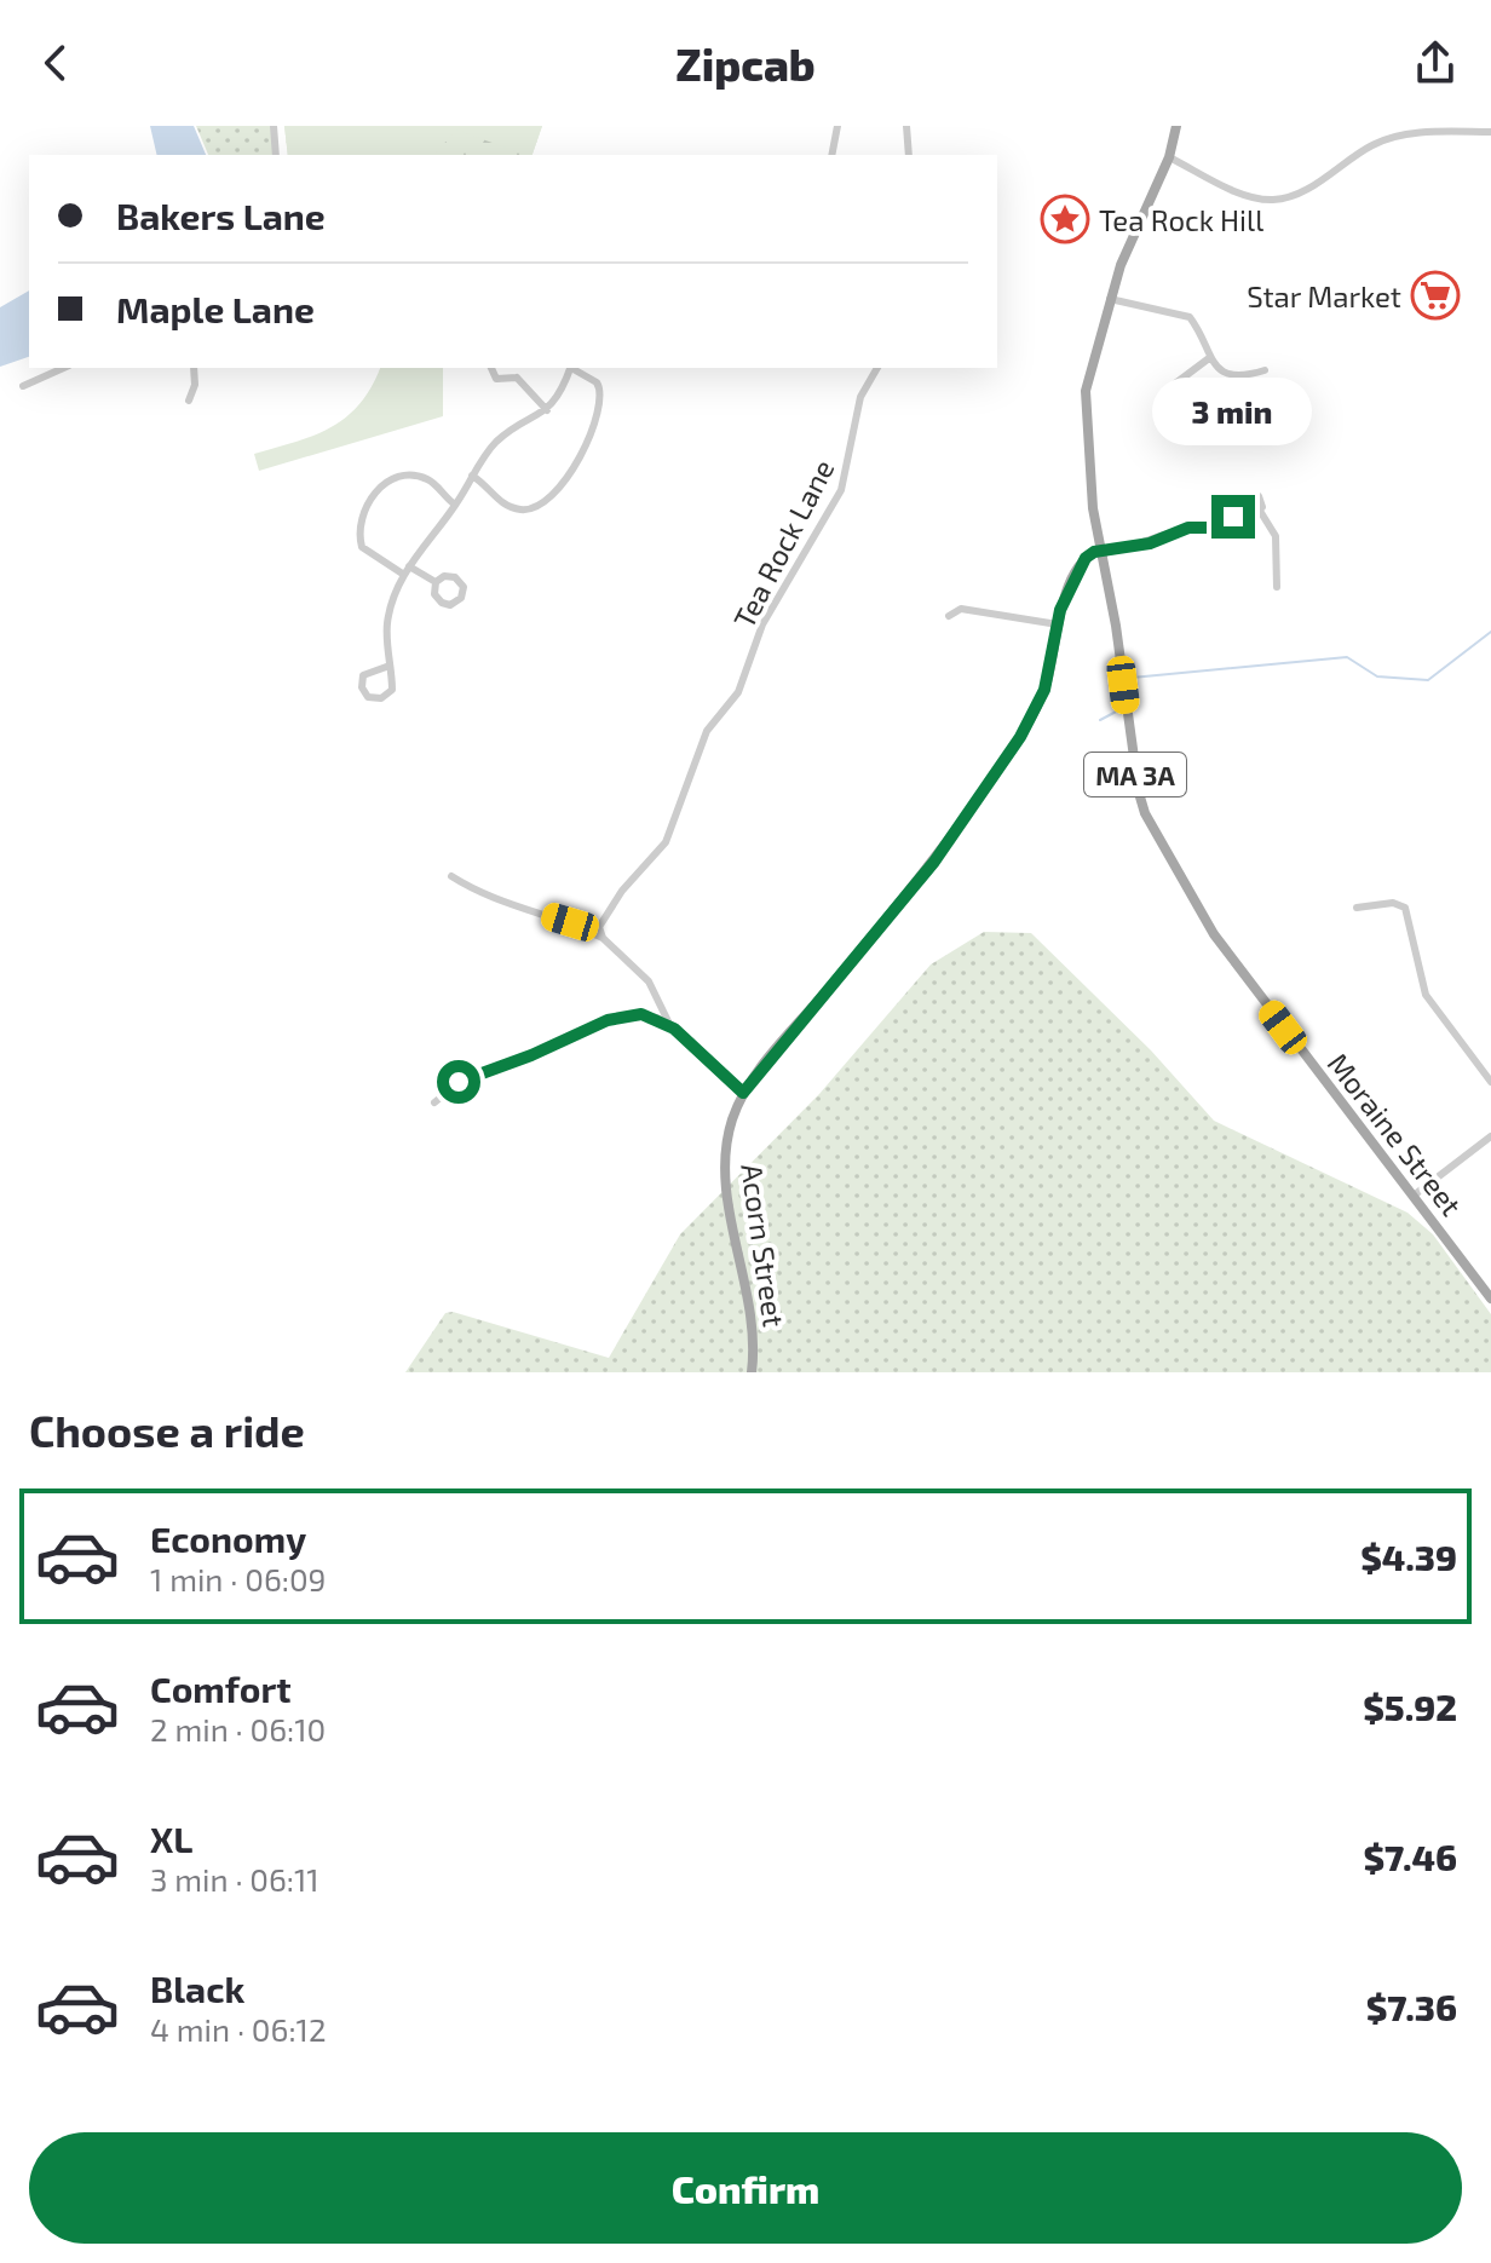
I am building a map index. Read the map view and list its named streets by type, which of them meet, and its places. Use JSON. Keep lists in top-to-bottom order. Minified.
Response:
{"streets":{"main road":["MA 3A","Moraine Street","Acorn Street"],"street":["Tea Rock Lane"]},"crossings":[["Moraine Street","Acorn Street"]],"places":{"place":["Tea Rock Hill"],"supermarket":["Star Market"]},"page":{"header":"Zipcab","banner":["Bakers Lane","Maple Lane"],"bubble":"3 min","heading":"Choose a ride","list":[{"name":"Economy","note":"1 min · 06:09","value":"$4.39"},{"name":"Comfort","note":"2 min · 06:10","value":"$5.92"},{"name":"XL","note":"3 min · 06:11","value":"$7.46"},{"name":"Black","note":"4 min · 06:12","value":"$7.36"}],"buttons":"Confirm"}}
